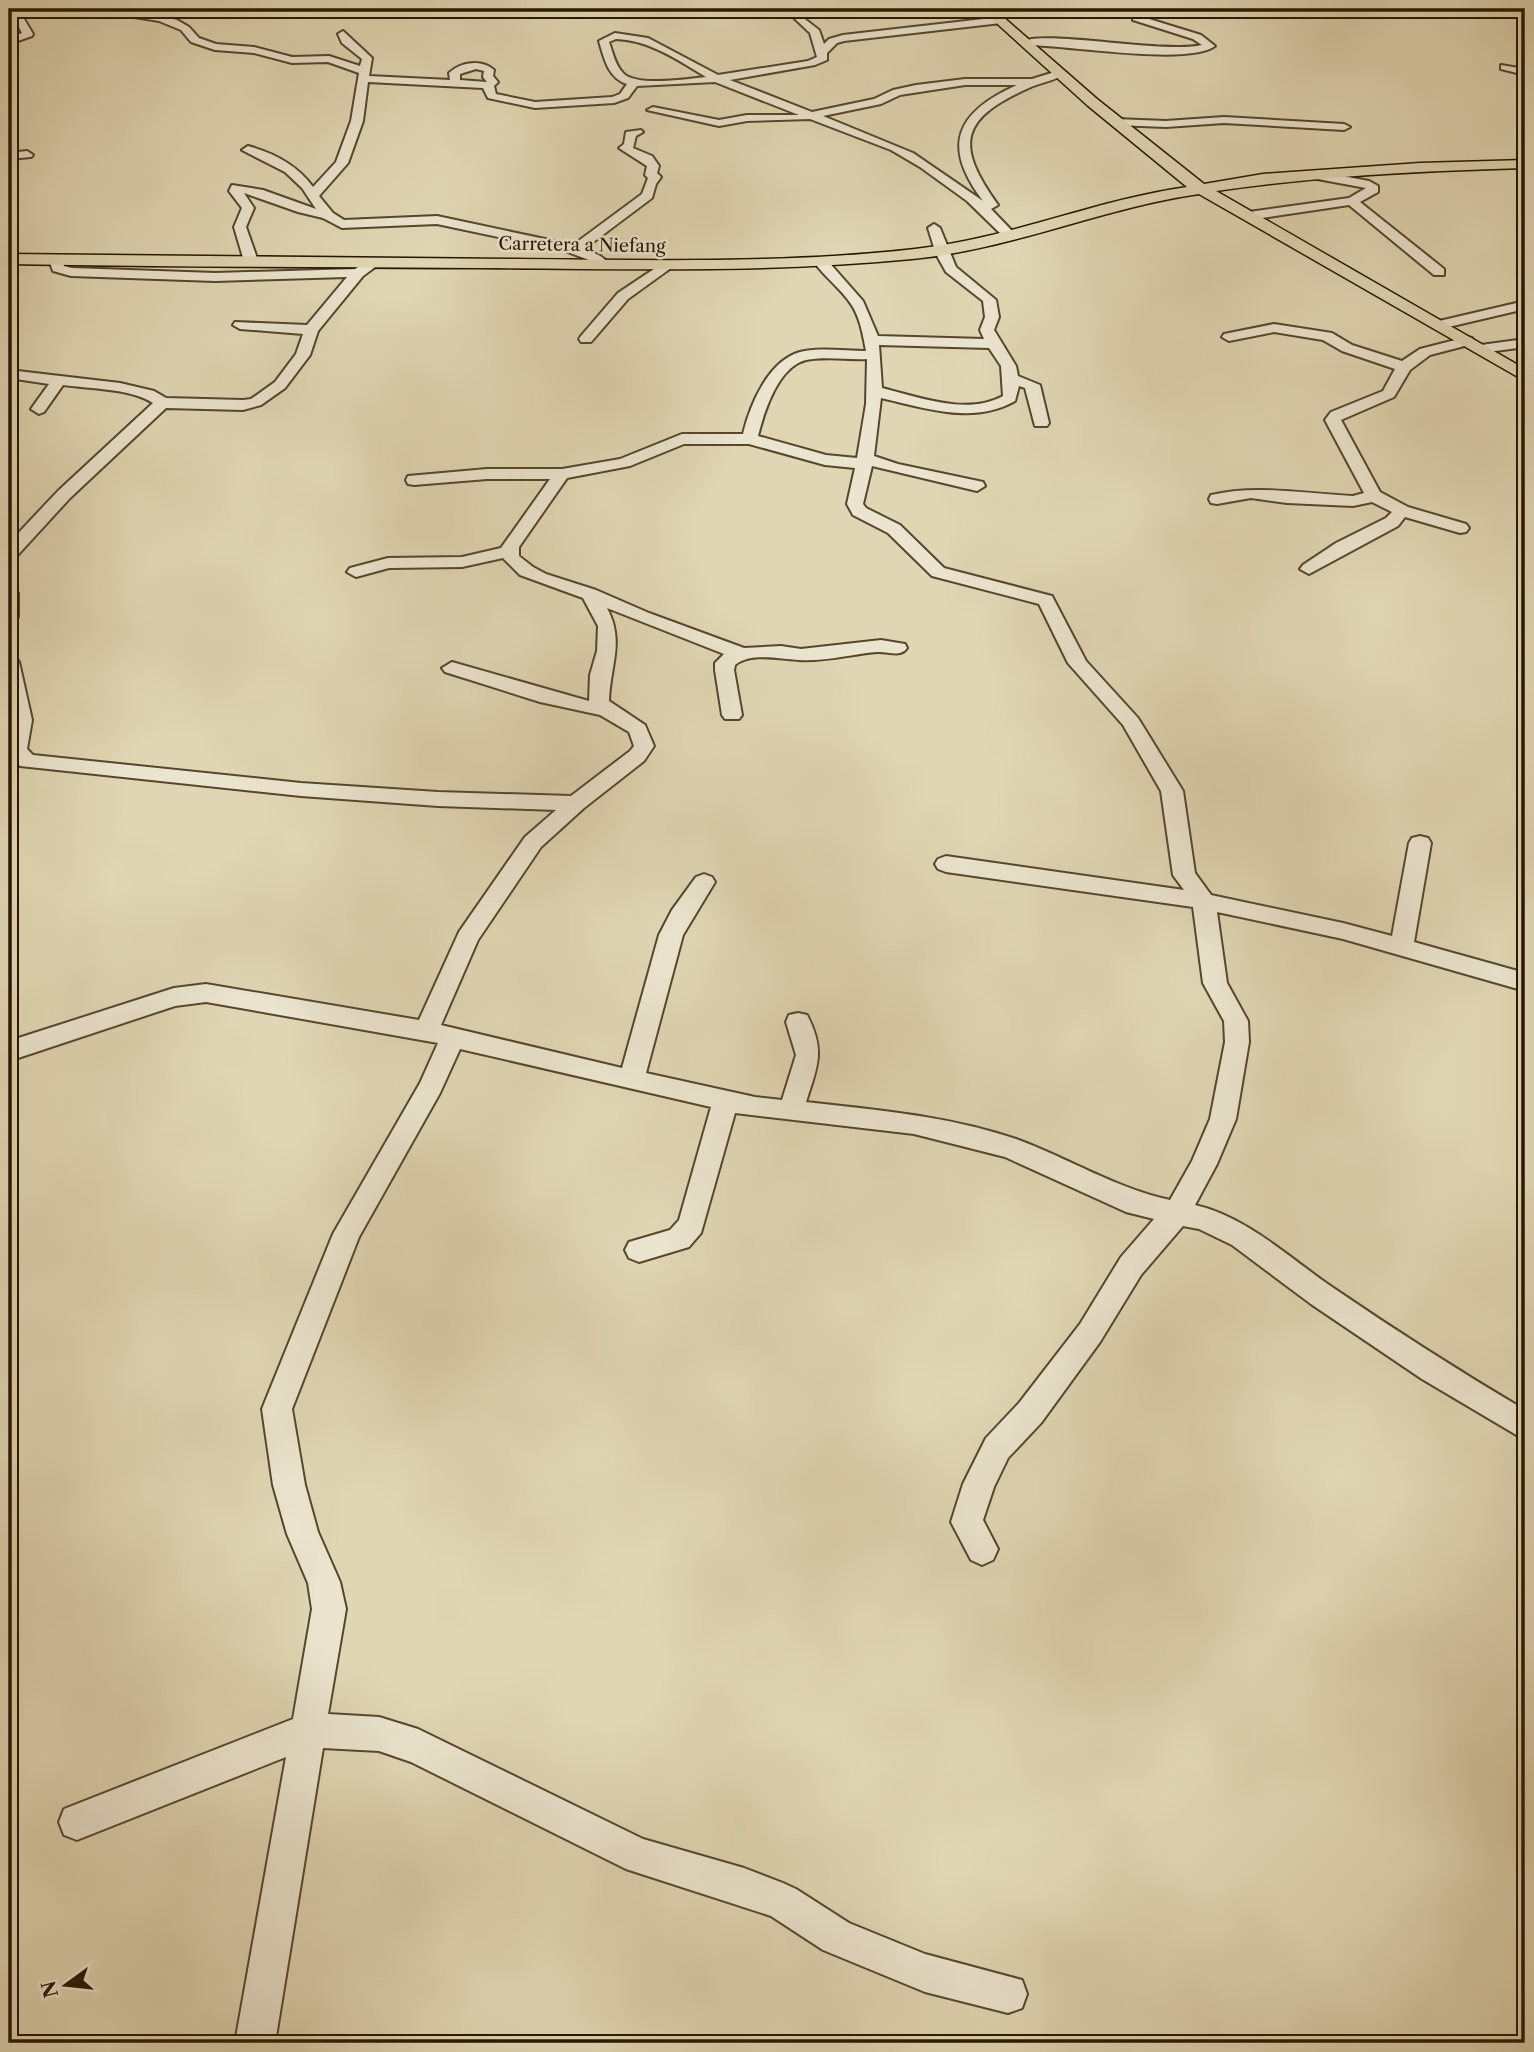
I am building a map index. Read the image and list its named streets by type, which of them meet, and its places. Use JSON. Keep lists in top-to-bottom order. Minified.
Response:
{"streets":{"main road":["Carretera a Niefang"]},"north":"left"}
